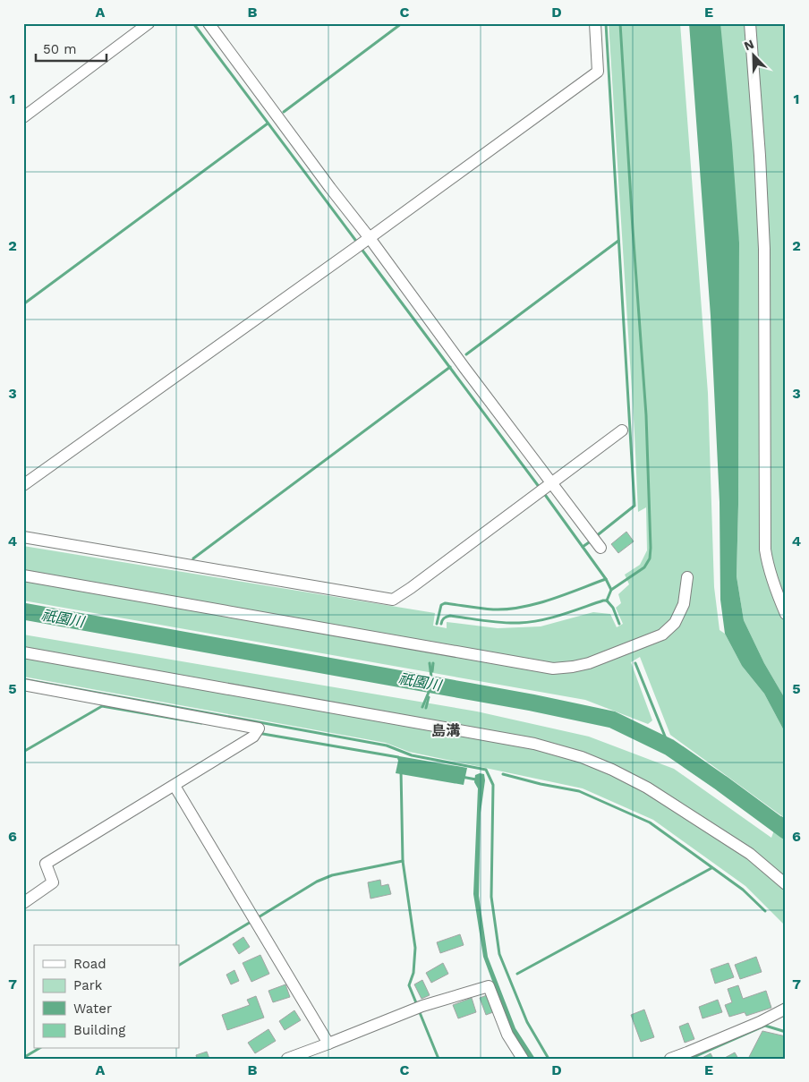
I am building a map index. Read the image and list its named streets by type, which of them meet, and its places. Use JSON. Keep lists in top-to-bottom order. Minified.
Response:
{"districts":["島溝"],"water":["祇園川"],"legend":["Road","Park","Water","Building"],"scale_bar":"50 m","north":"top left","grid":{"columns":["A","B","C","D","E"],"rows":["1","2","3","4","5","6","7"]}}
